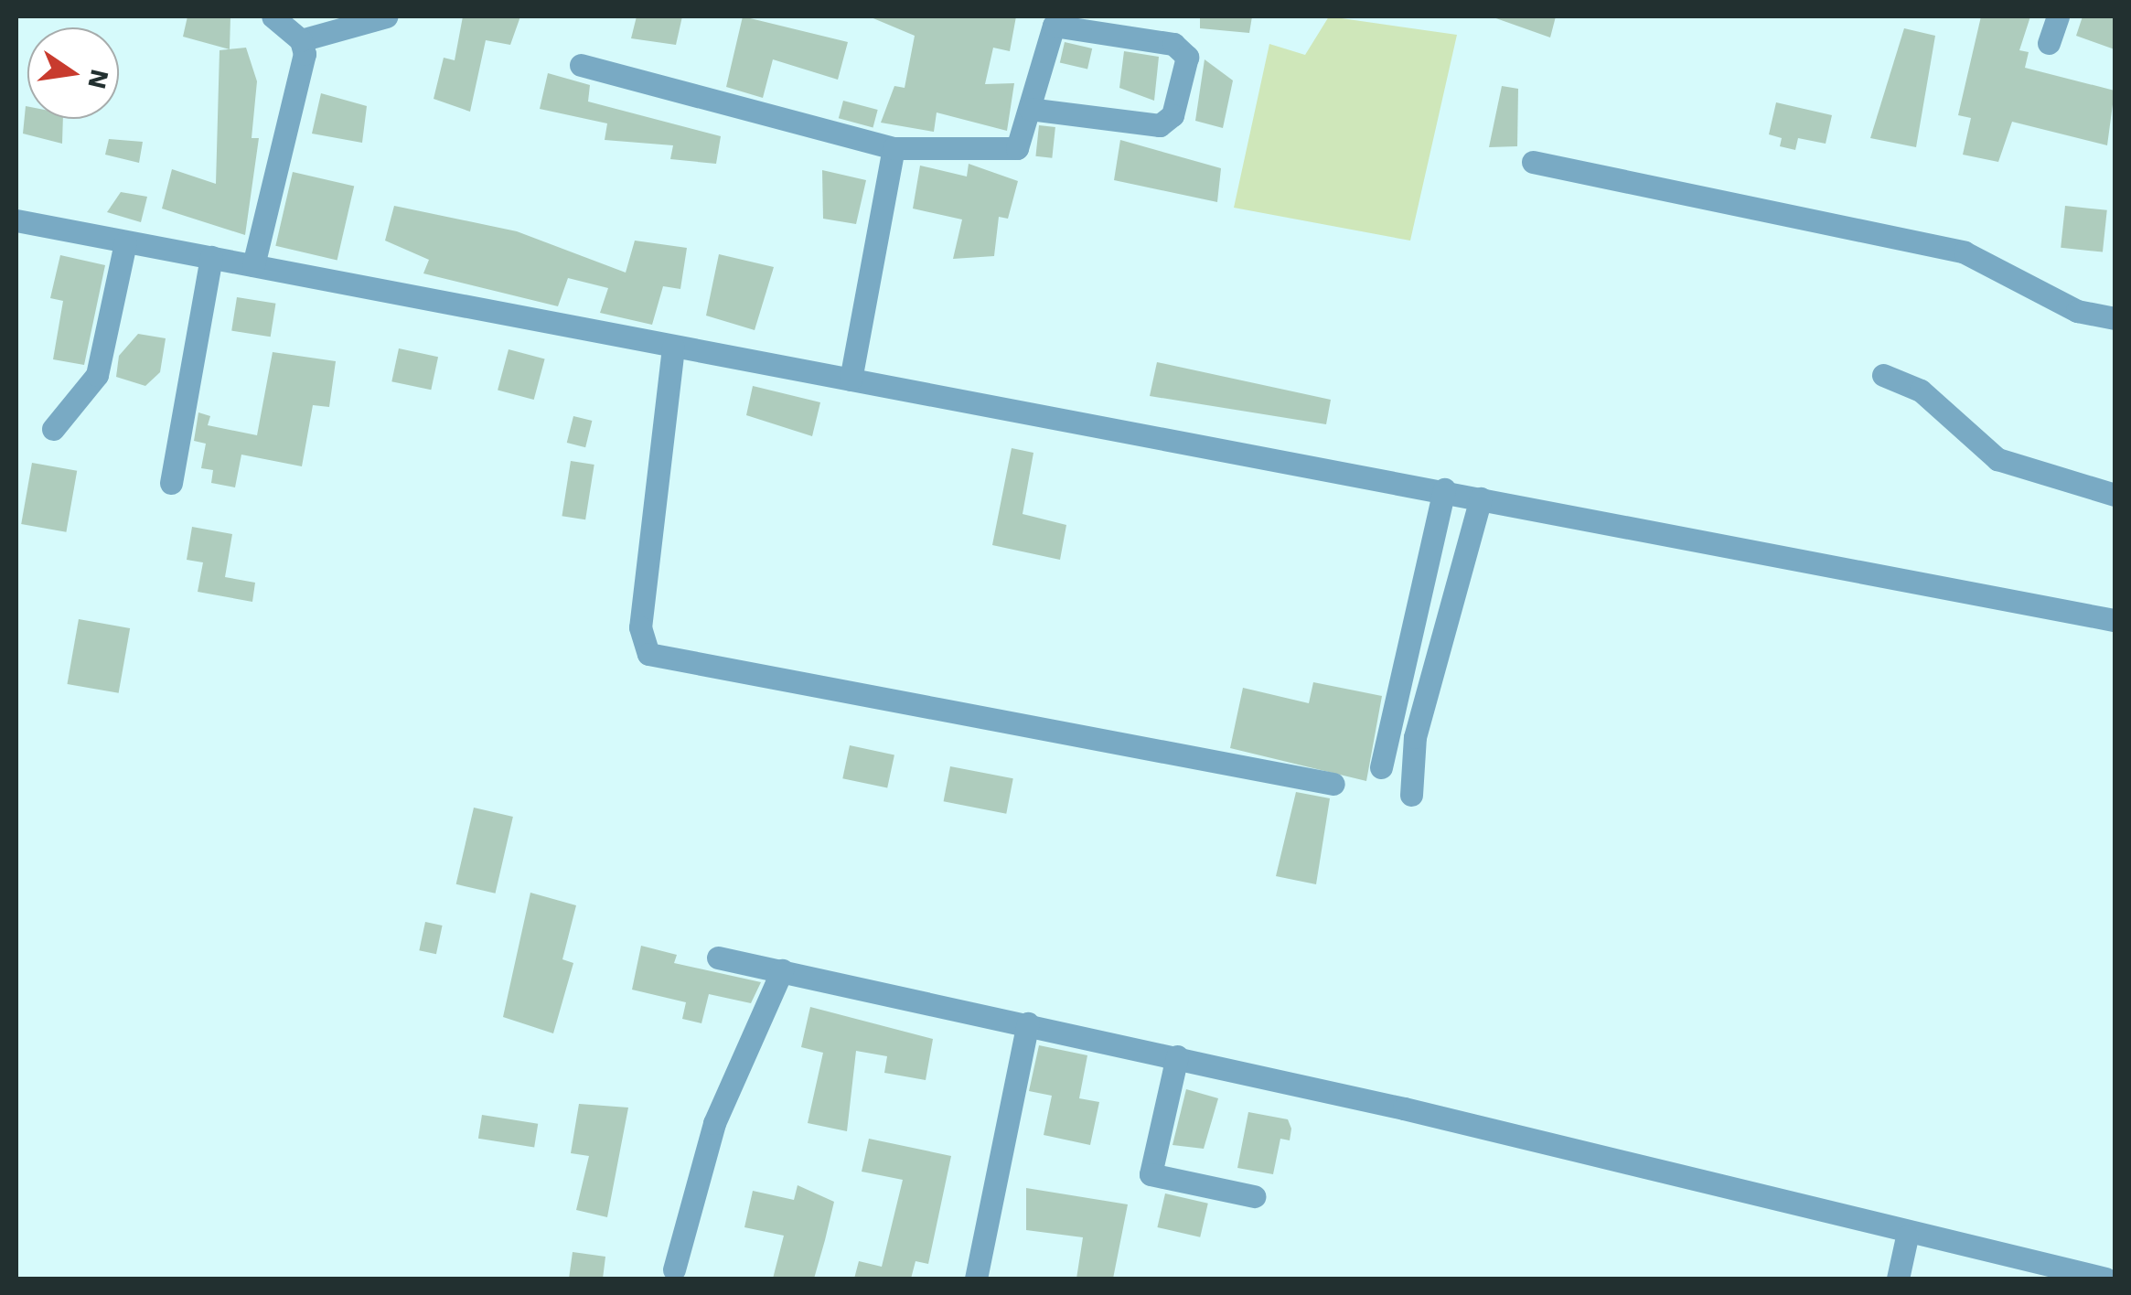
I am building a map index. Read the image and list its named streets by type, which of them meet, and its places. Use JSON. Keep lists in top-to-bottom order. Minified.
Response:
{"north":"right"}
